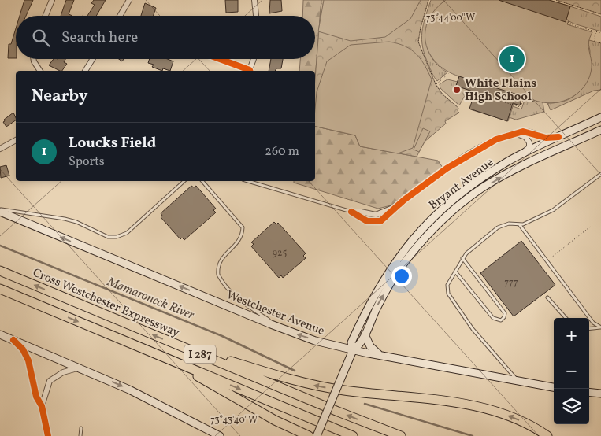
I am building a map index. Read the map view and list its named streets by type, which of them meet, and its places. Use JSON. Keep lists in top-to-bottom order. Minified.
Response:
{"streets":{"highway":["Cross Westchester Expressway","I 287"],"main road":["Bryant Avenue","Westchester Avenue"]},"crossings":[["Bryant Avenue","Westchester Avenue"]],"one_way":["Westchester Avenue"],"water":["Mamaroneck River"],"places":["White Plains High School"],"house_numbers":["925","777"],"page":{"search":"Search here","pins":"1","heading":"Nearby","list":[{"mark":"1","name":"Loucks Field","note":"Sports","value":"260 m"}],"map_buttons":["+","−"]},"coordinates":["73°44'00\"W","73°43'40\"W"]}
